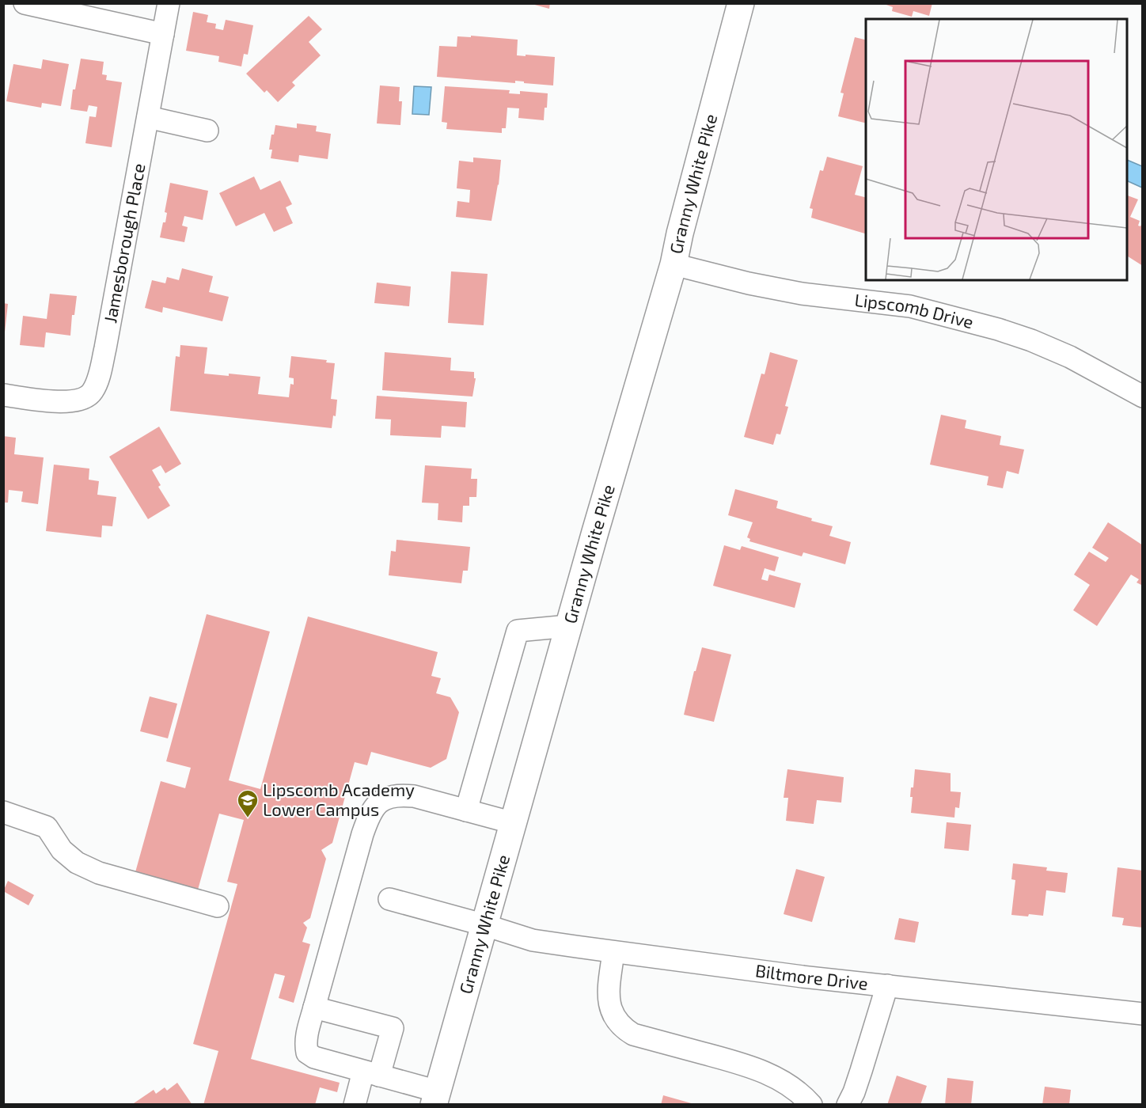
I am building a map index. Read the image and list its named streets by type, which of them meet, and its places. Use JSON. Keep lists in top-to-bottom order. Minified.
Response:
{"streets":{"main road":["Granny White Pike"],"street":["Jamesborough Place","Lipscomb Drive","Biltmore Drive"]},"crossings":[["Granny White Pike","Lipscomb Drive"],["Granny White Pike","Biltmore Drive"]],"places":{"school or university":["Lipscomb Academy Lower Campus"]}}
